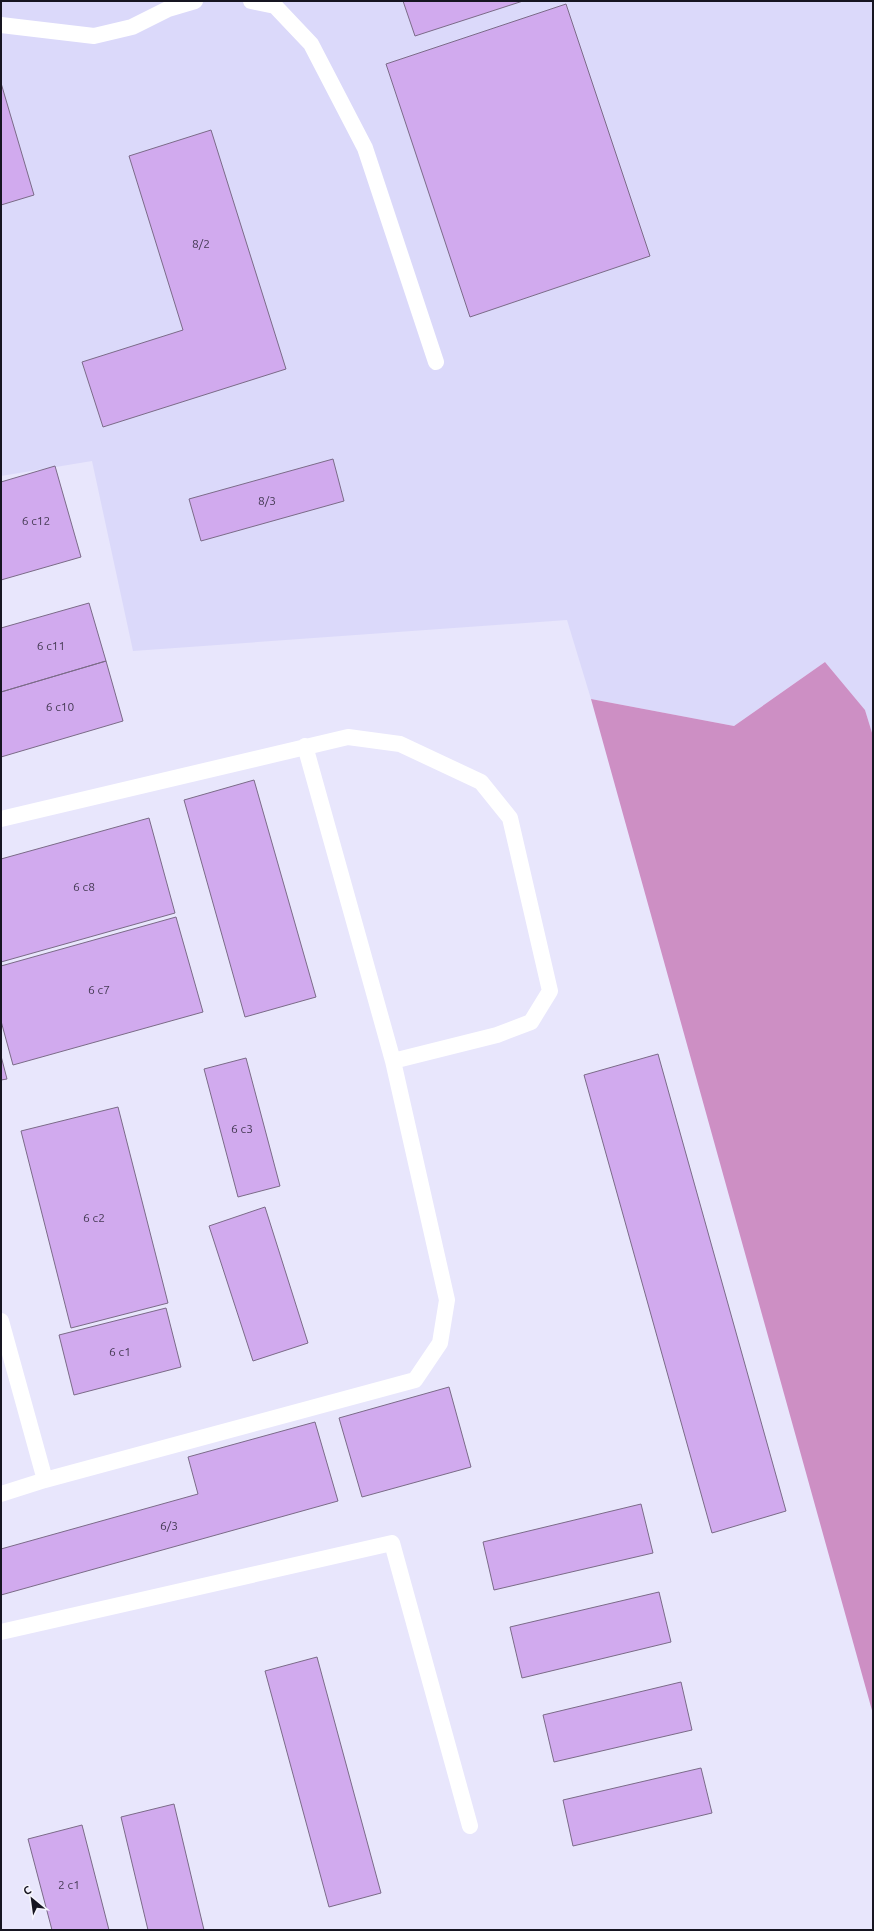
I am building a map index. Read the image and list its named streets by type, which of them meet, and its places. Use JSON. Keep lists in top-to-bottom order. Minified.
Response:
{"house_numbers":["8/2","8/3","6 с12","6 с11","6 с10","6 с8","6 с7","6 с3","6 с2","6 с1","6/3","2 с1"],"north":"top left"}
